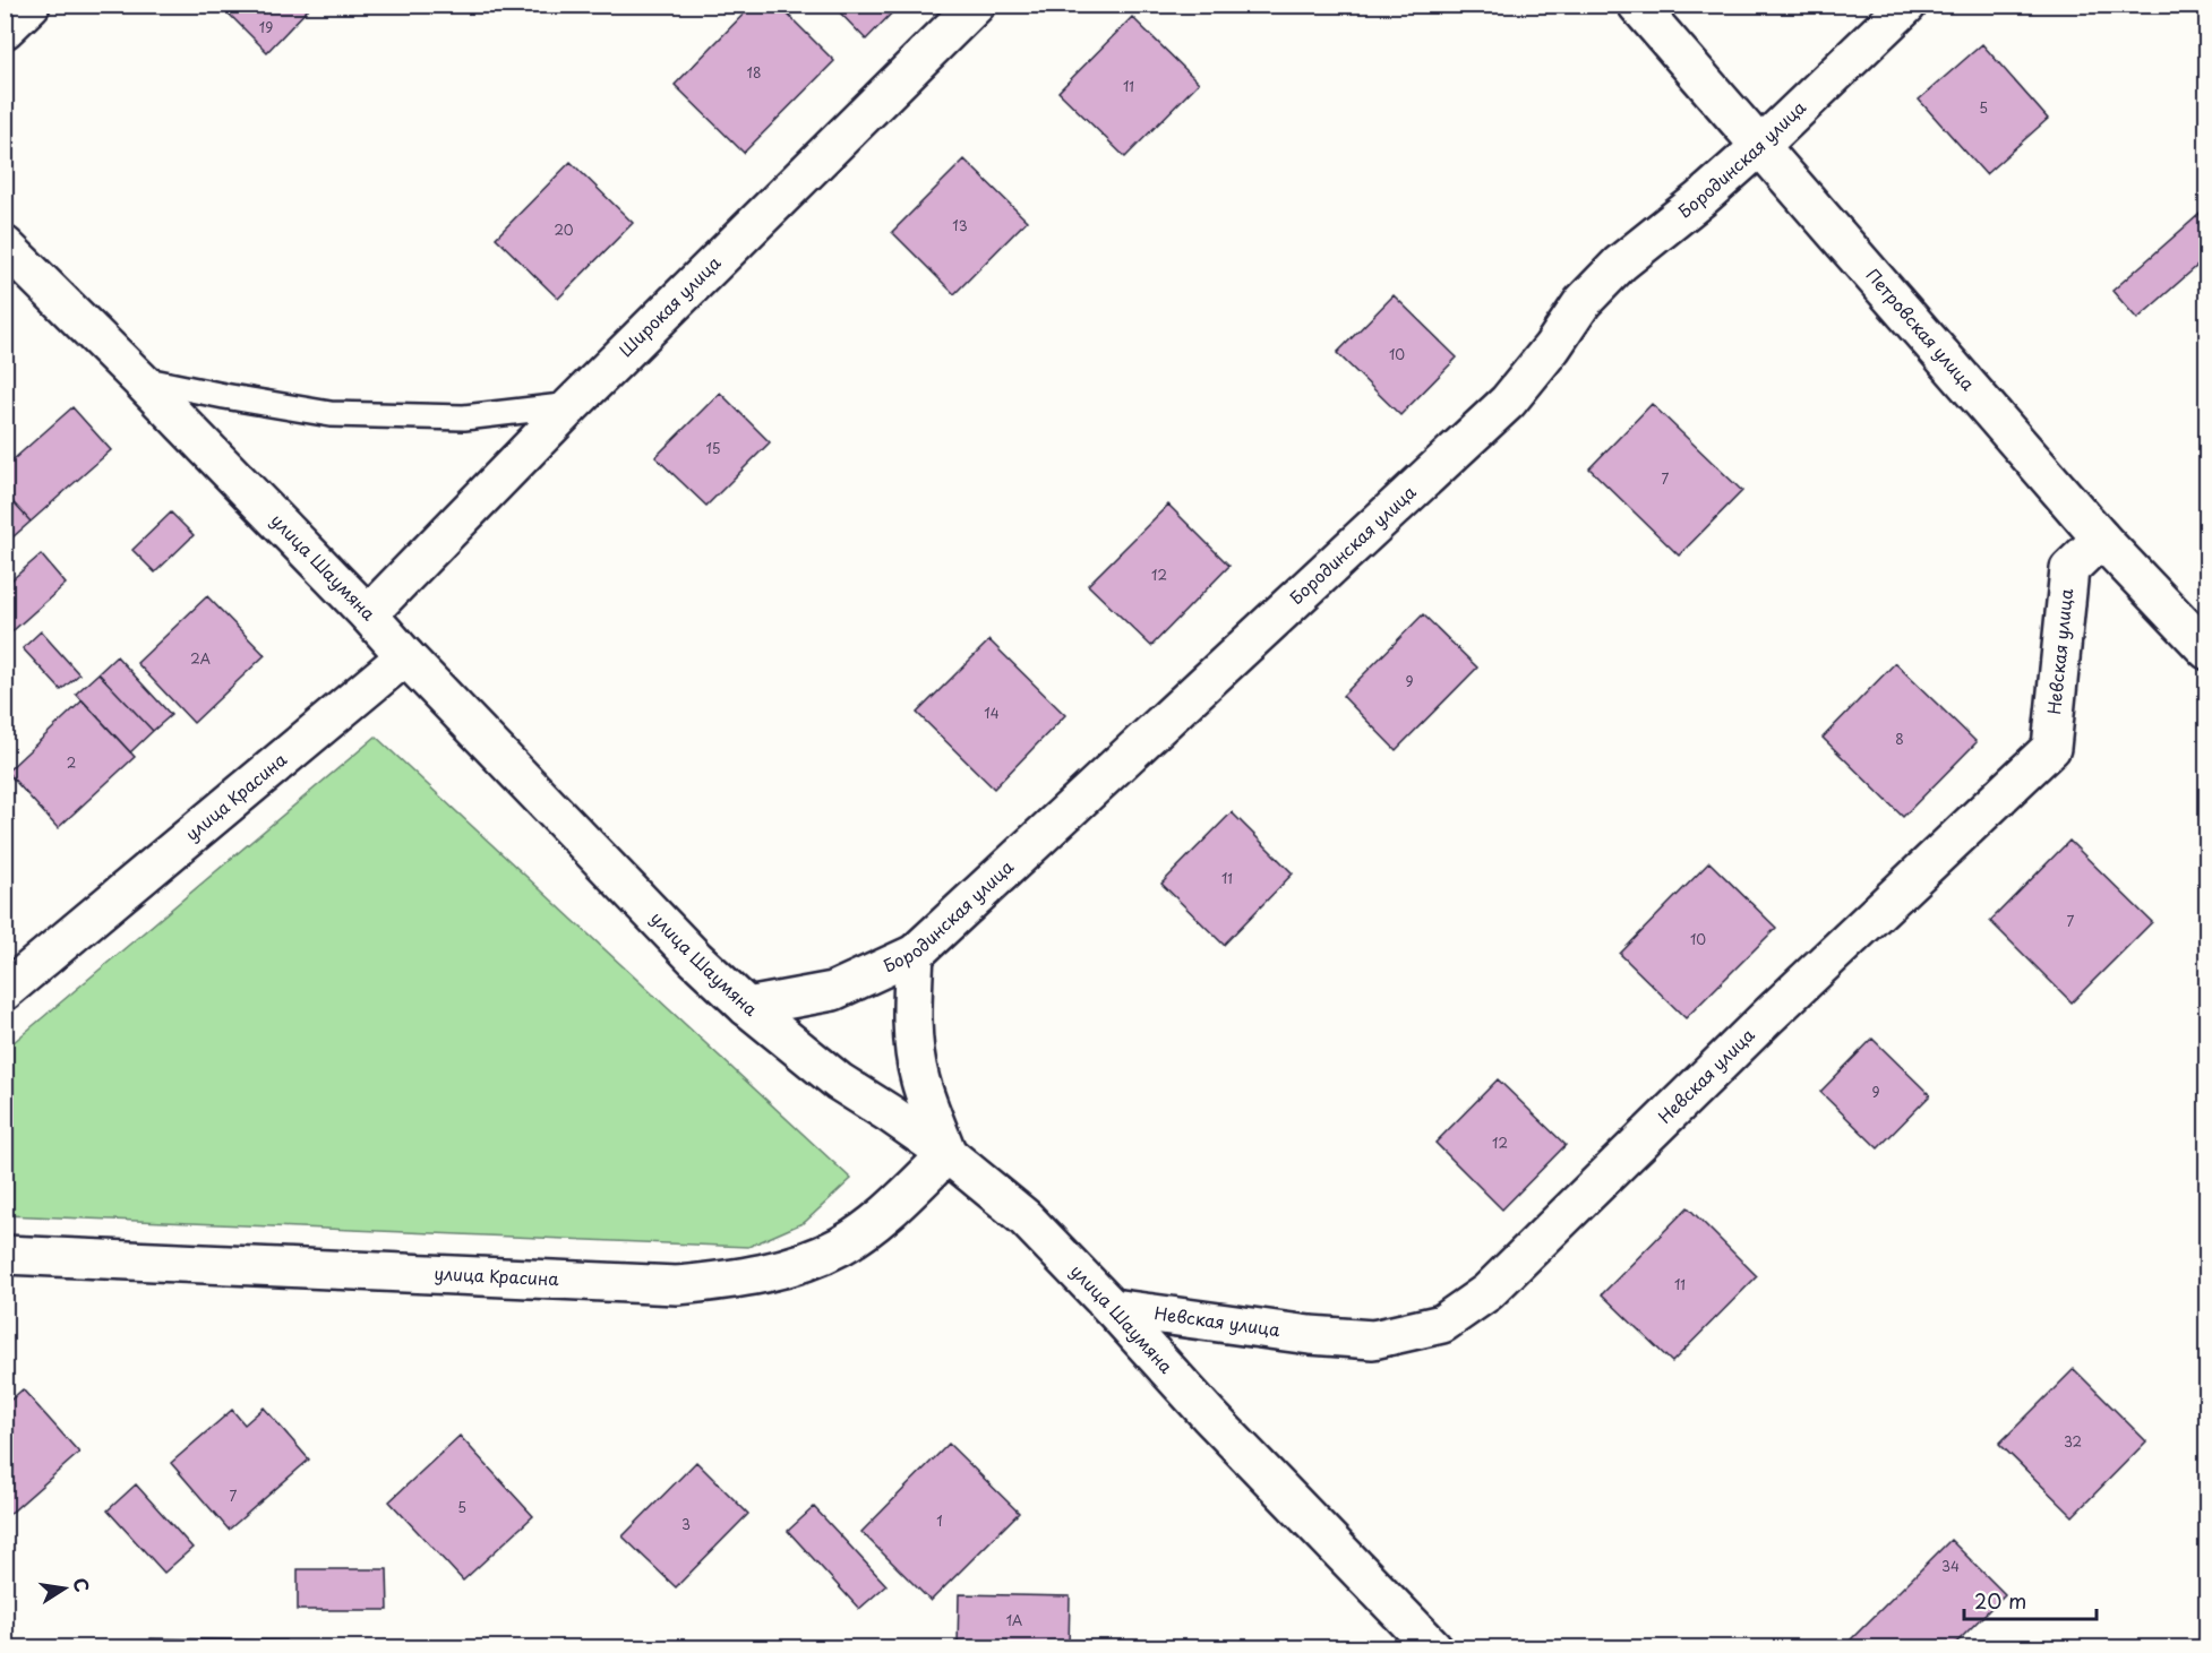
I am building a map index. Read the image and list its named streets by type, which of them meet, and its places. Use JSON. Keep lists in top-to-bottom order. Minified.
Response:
{"streets":{"street":["Бородинская улица","Широкая улица","Петровская улица","улица Шаумяна","Невская улица","улица Красина"]},"crossings":[["Бородинская улица","Петровская улица"],["Бородинская улица","улица Шаумяна"],["Широкая улица","улица Шаумяна"],["Петровская улица","Невская улица"],["улица Шаумяна","Невская улица"],["улица Шаумяна","улица Красина"]],"house_numbers":["19","18","11","5","13","20","10","15","7","12","2А","9","14","8","2","11","7","10","9","12","11","32","7","5","1","3","34","1А"],"scale_bar":"20 m","north":"right"}
